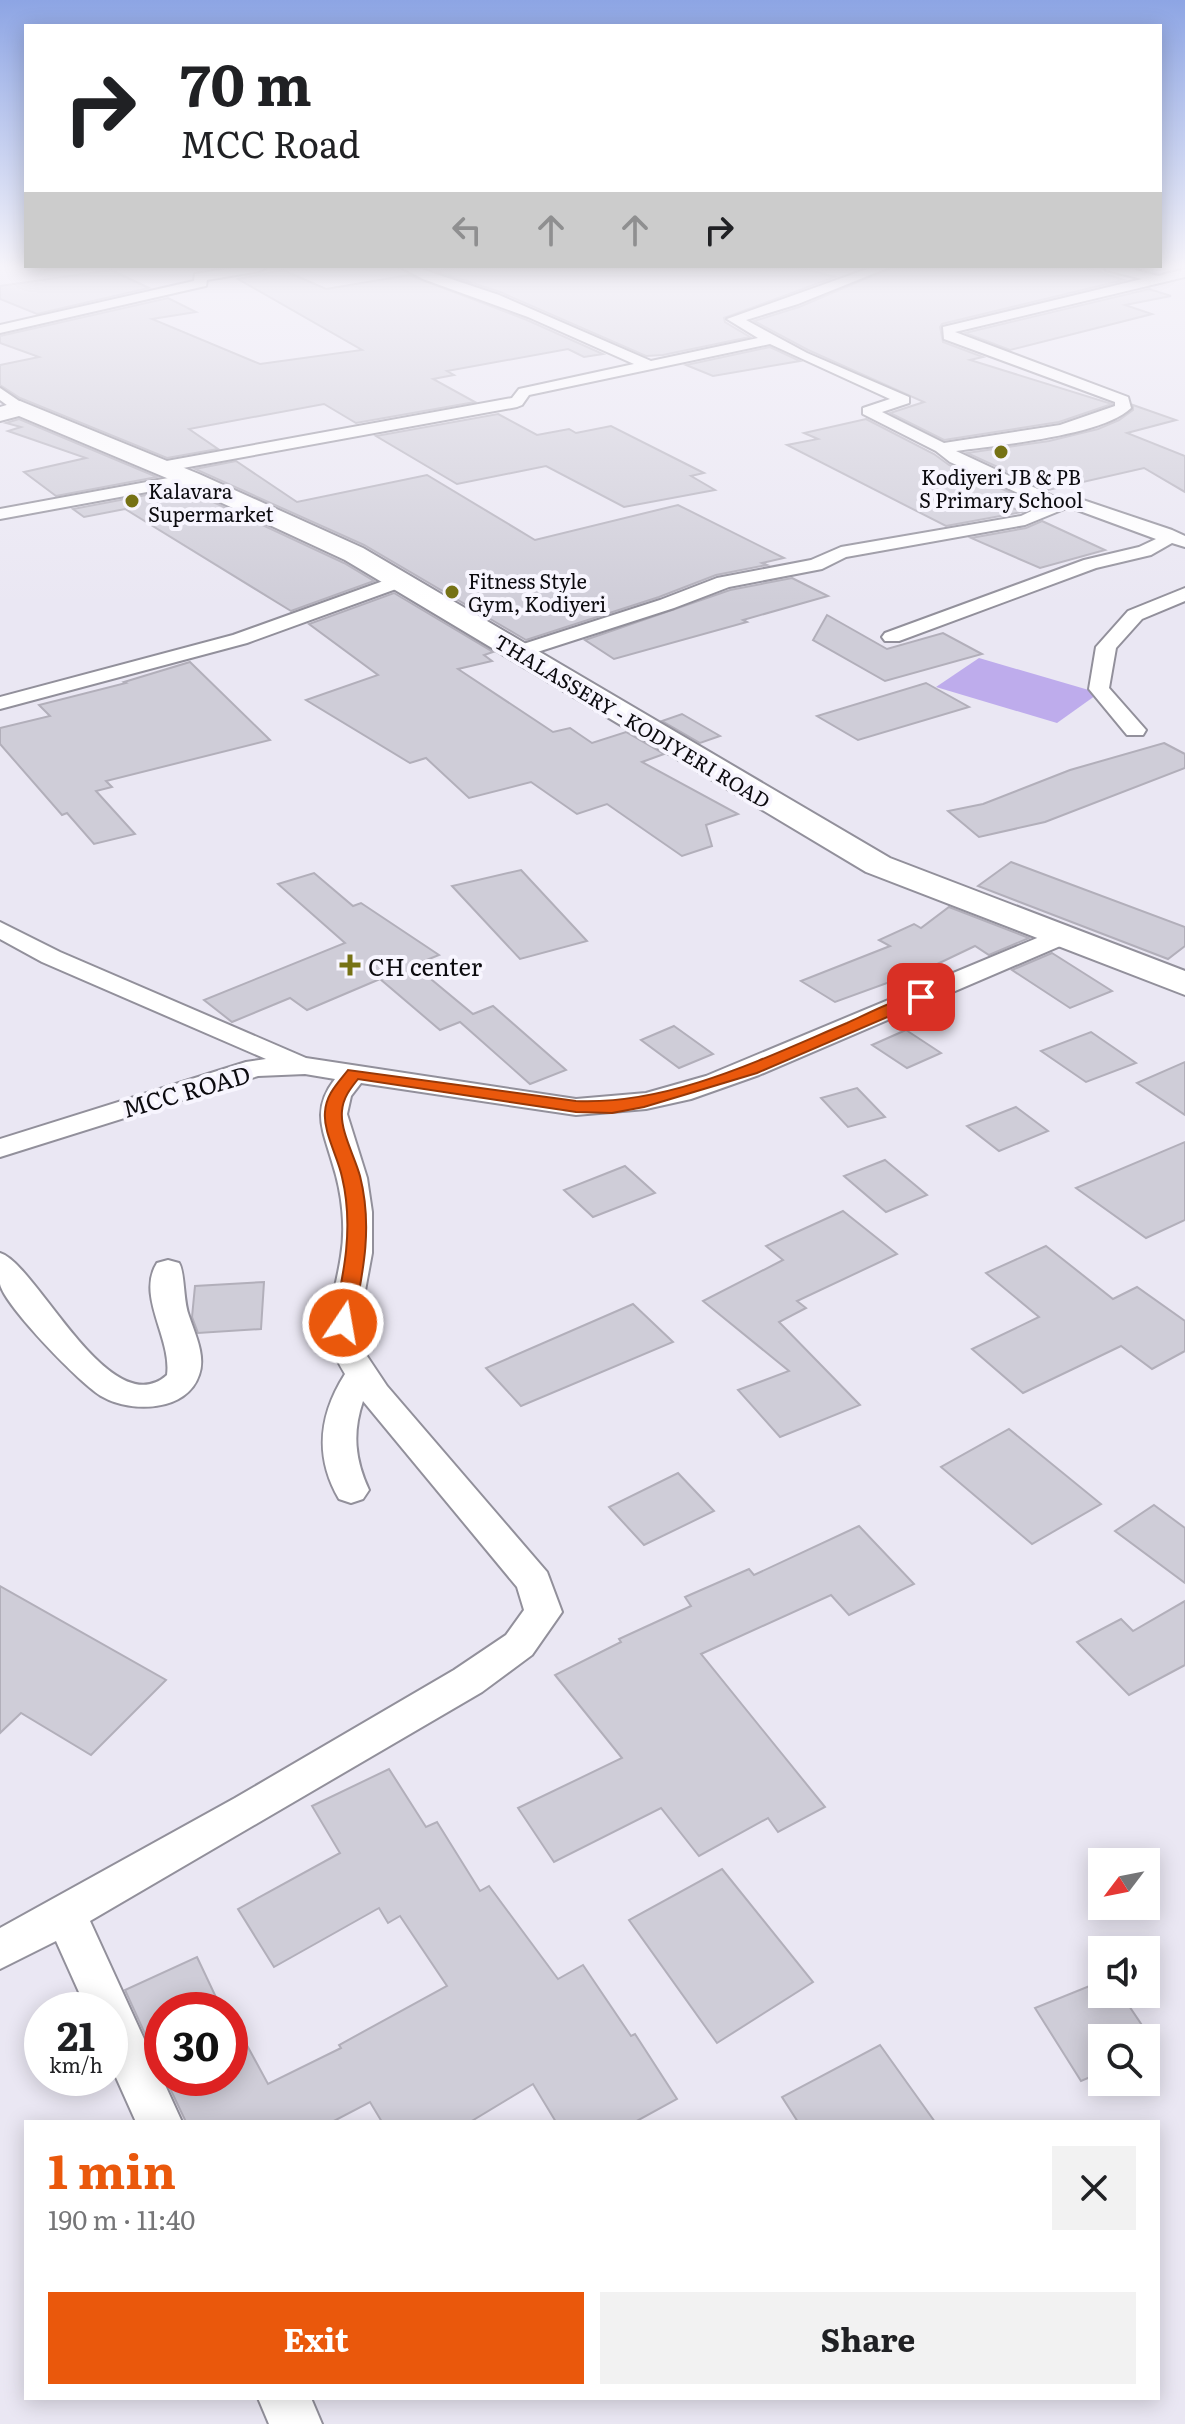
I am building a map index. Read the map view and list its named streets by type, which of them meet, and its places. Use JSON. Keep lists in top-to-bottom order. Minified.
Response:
{"streets":{"main road":["THALASSERY - KODIYERI ROAD"],"street":["MCC ROAD"]},"crossings":[["THALASSERY - KODIYERI ROAD","MCC ROAD"]],"places":{"other":["Kodiyeri JB & PB S Primary School","Kalavara Supermarket","Fitness Style Gym, Kodiyeri"],"health":["CH center"]},"north":"bottom left","page":{"turn":["70 m","MCC Road"],"speed":"21 km/h","limit":"30","heading":["1 min","190 m · 11:40"],"buttons":["Exit","Share"]}}
